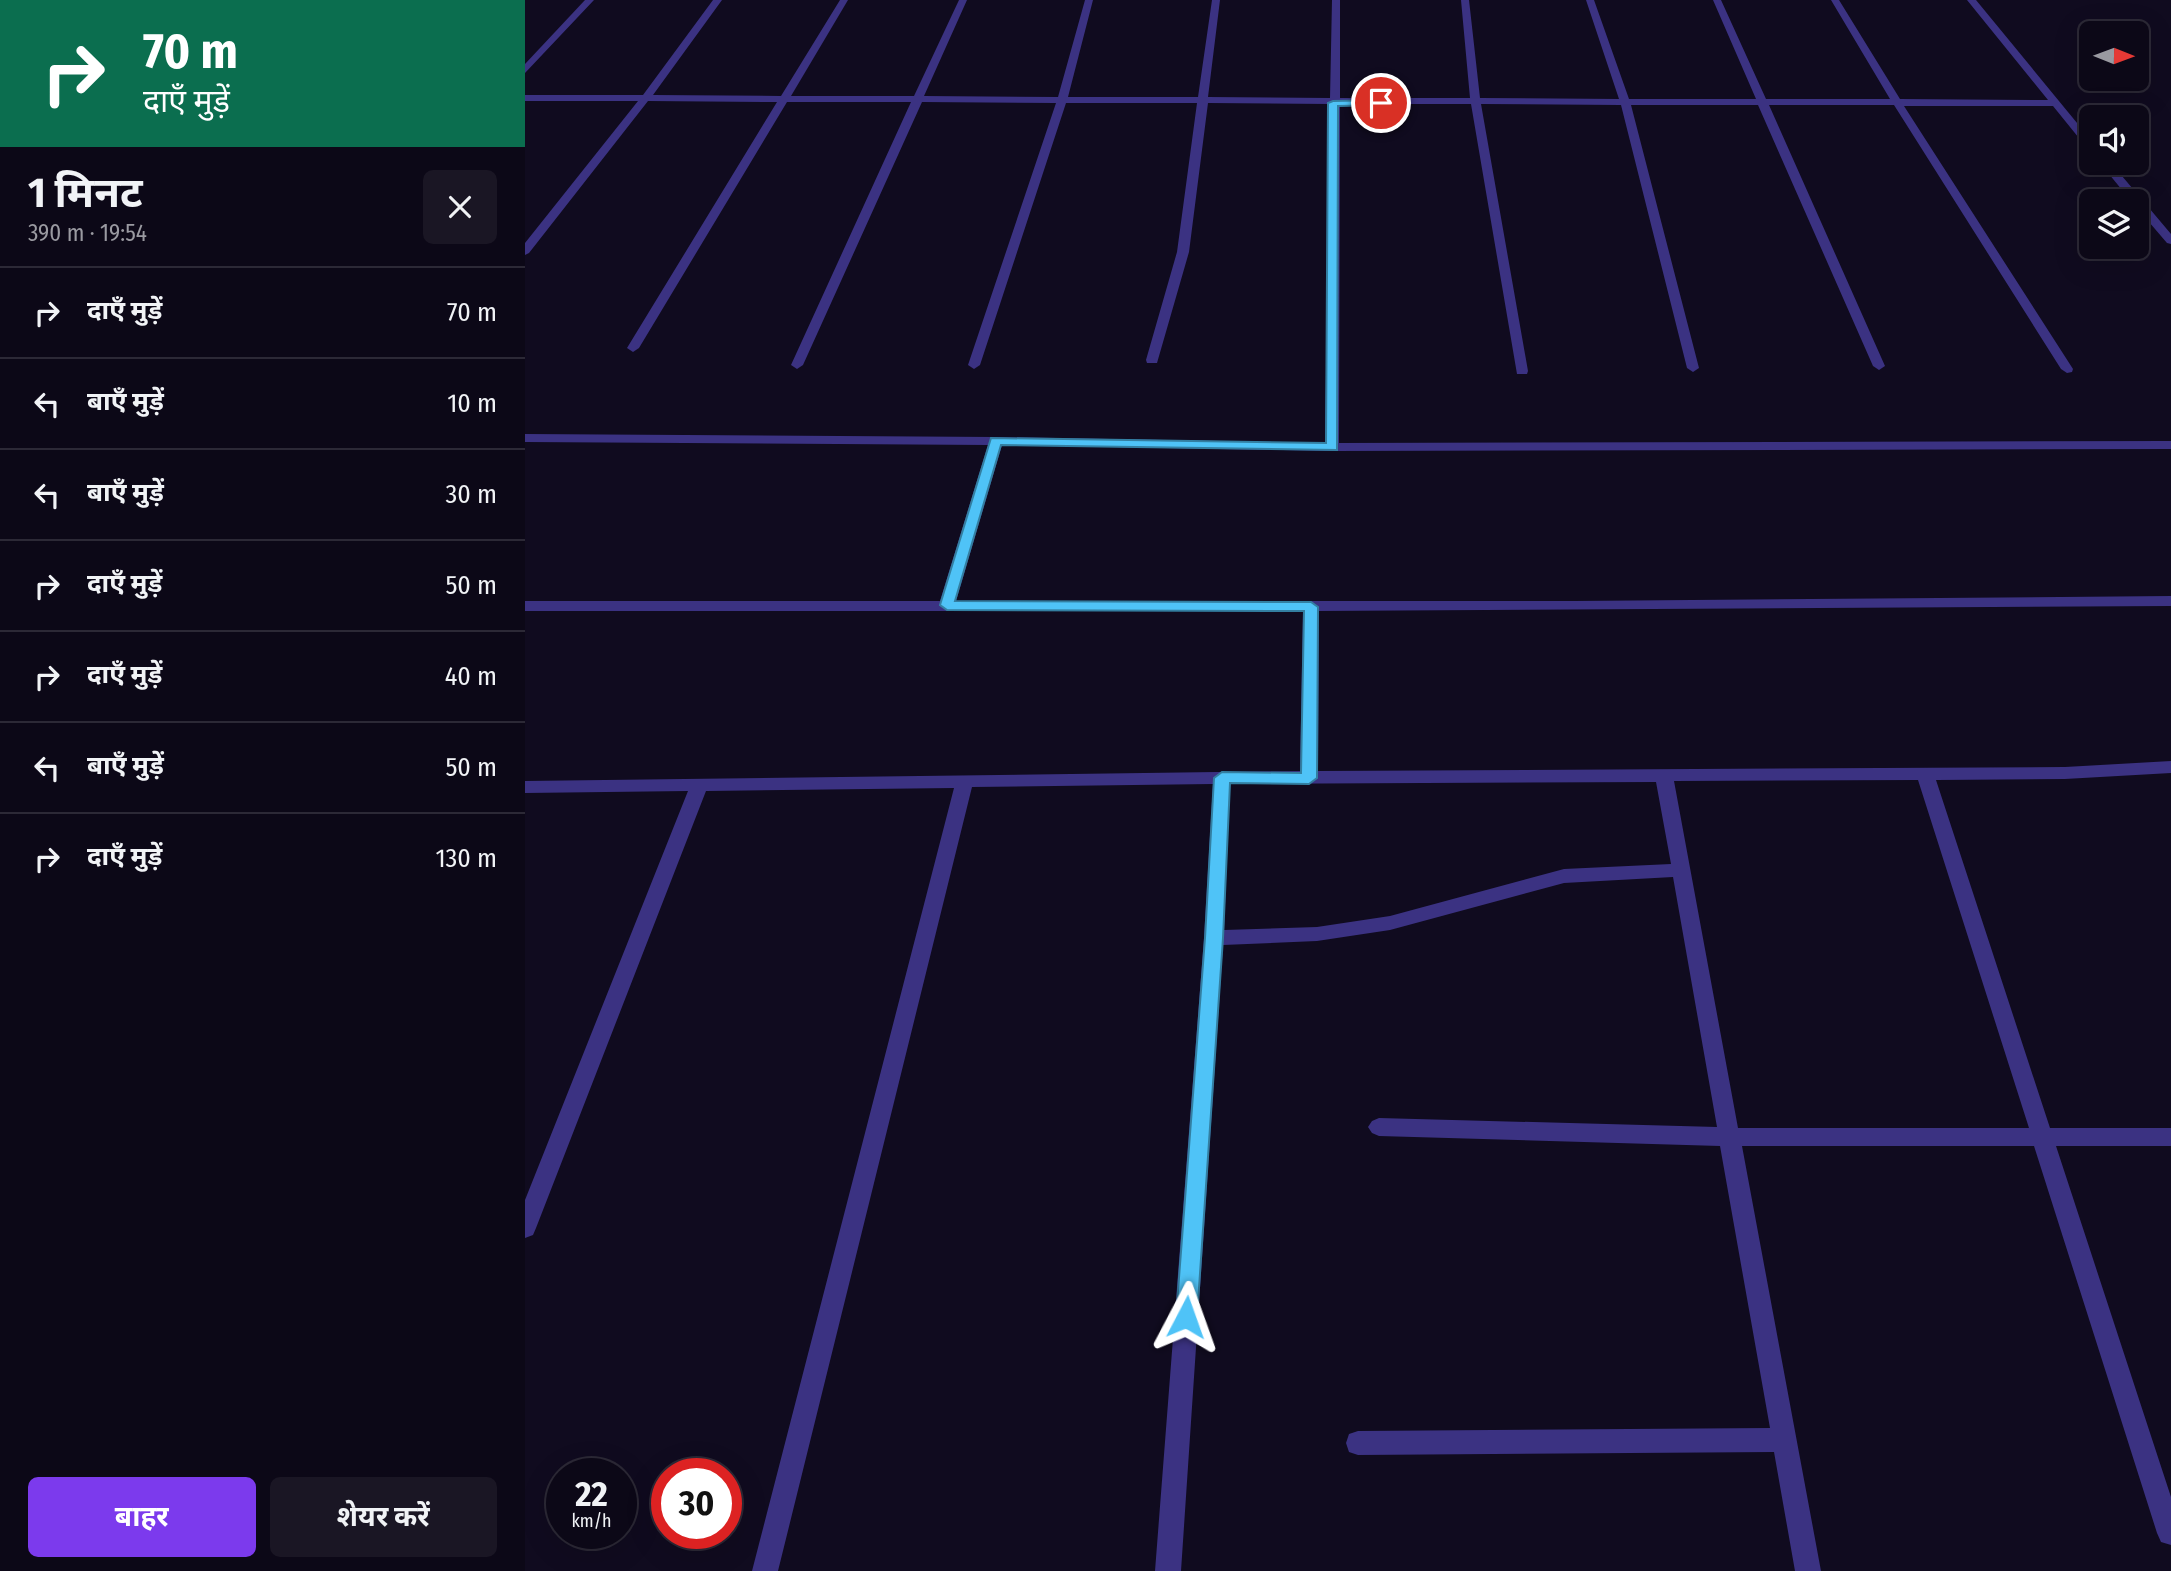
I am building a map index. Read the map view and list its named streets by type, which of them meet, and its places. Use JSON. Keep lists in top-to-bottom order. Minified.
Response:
{"north":"right","page":{"turn":["70 m","दाएँ मुड़ें"],"heading":["1 मिनट","390 m · 19:54"],"list":[{"name":"दाएँ मुड़ें","value":"70 m"},{"name":"बाएँ मुड़ें","value":"10 m"},{"name":"बाएँ मुड़ें","value":"30 m"},{"name":"दाएँ मुड़ें","value":"50 m"},{"name":"दाएँ मुड़ें","value":"40 m"},{"name":"बाएँ मुड़ें","value":"50 m"},{"name":"दाएँ मुड़ें","value":"130 m"}],"speed":"22 km/h","limit":"30","buttons":["बाहर","शेयर करें"]}}
